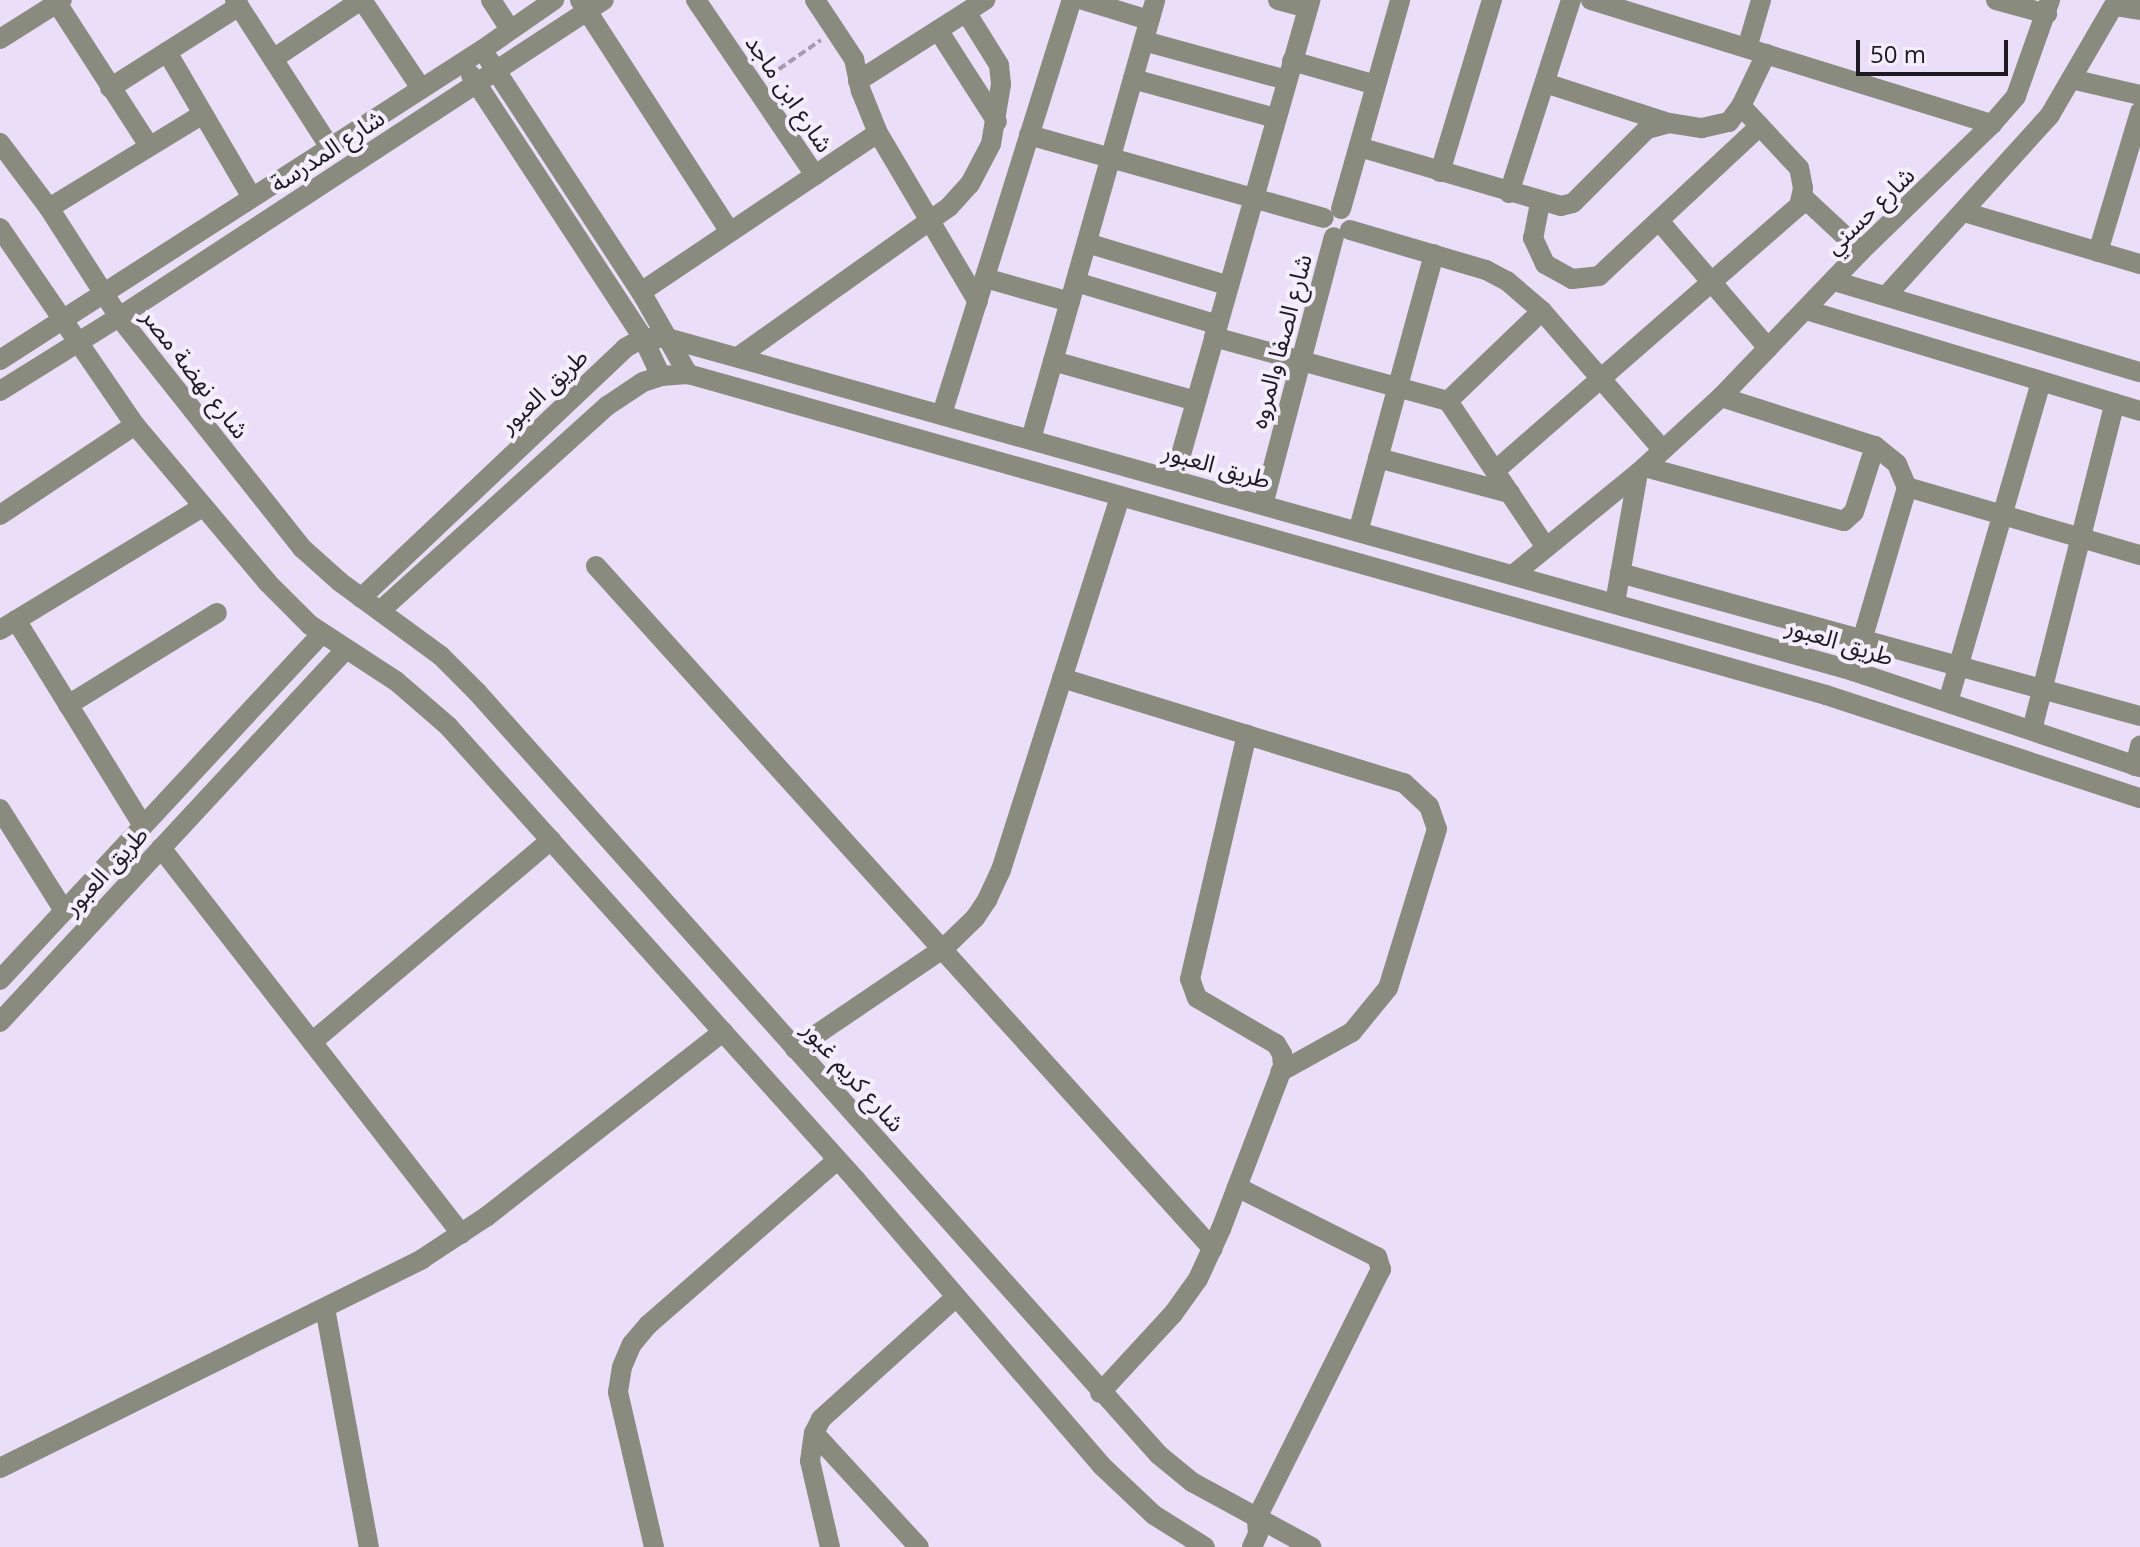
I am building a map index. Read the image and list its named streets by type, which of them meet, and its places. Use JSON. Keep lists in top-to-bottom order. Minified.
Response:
{"streets":{"street":["شارع ابن ماجد","شارع المدرسة","شارع حسني","شارع الصفا والمروه","شارع نهضة مصر","طريق العبور","شارع كريم غبور"]},"crossings":[["شارع المدرسة","شارع نهضة مصر"],["شارع حسني","طريق العبور"],["شارع الصفا والمروه","طريق العبور"],["شارع نهضة مصر","طريق العبور"],["شارع نهضة مصر","شارع كريم غبور"]],"scale_bar":"50 m"}
